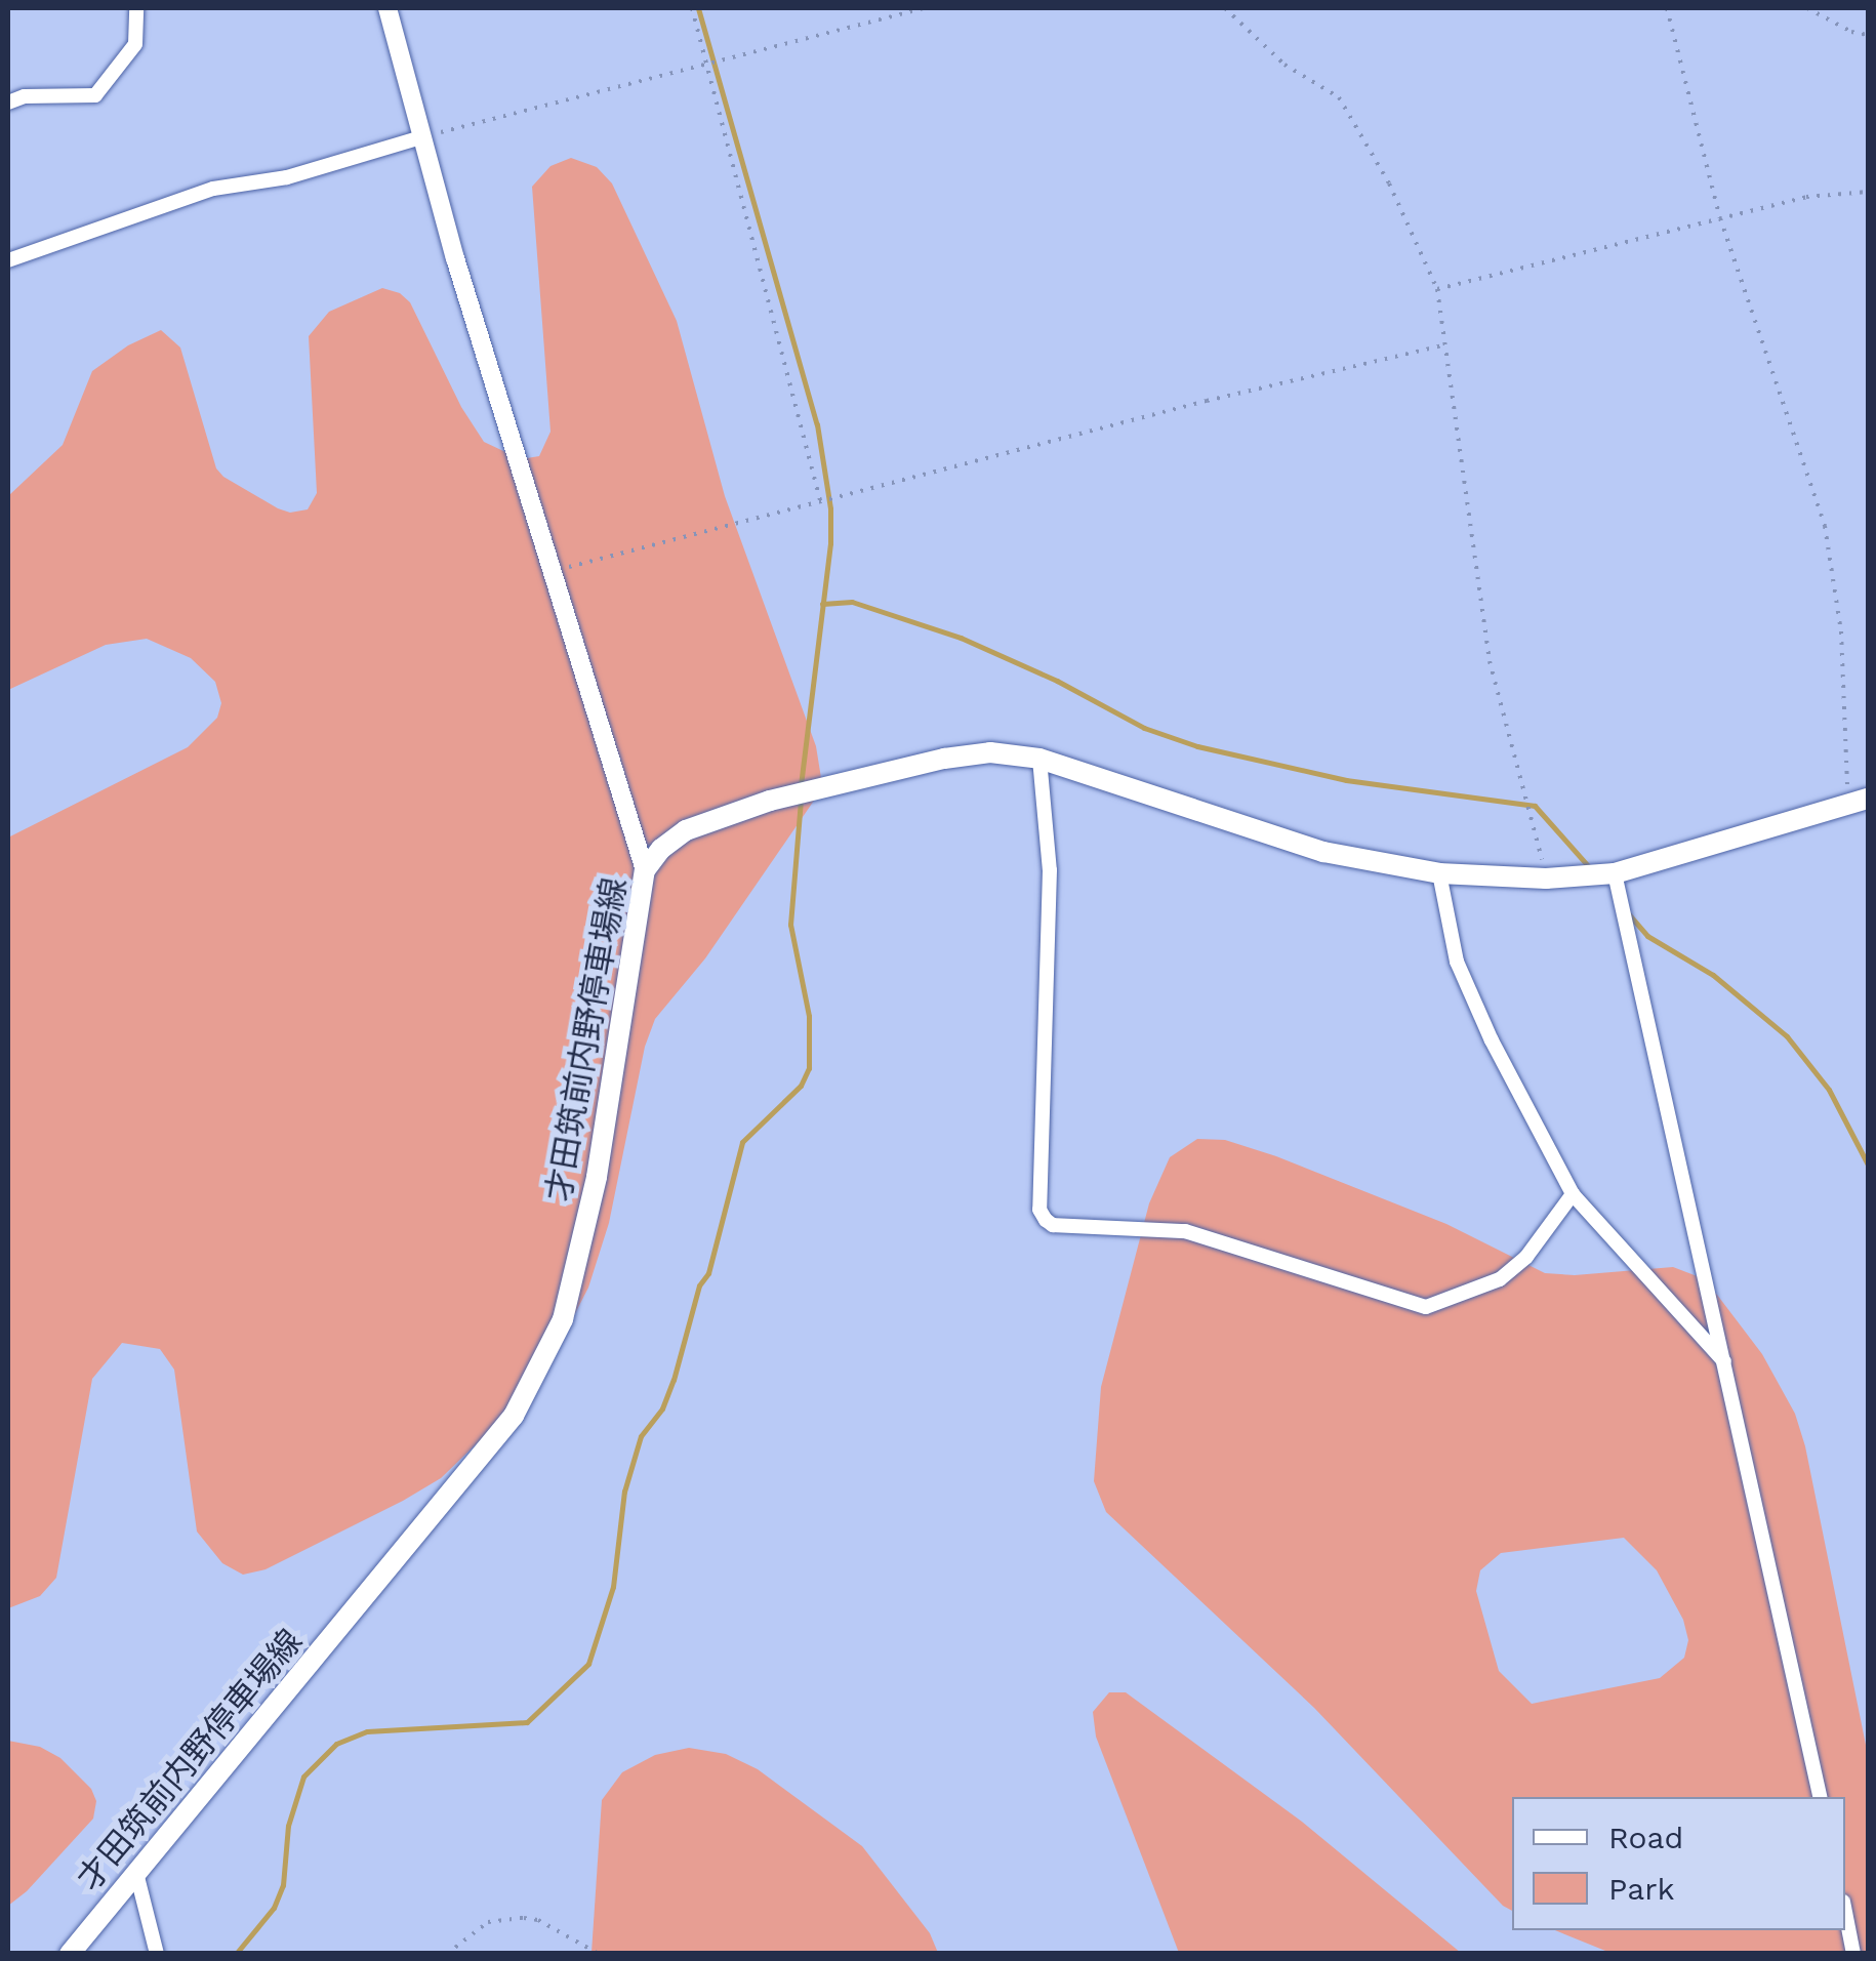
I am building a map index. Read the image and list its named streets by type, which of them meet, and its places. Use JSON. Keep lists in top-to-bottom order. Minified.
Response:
{"streets":{"main road":["才田筑前内野停車場線"]},"legend":["Road","Park"]}
